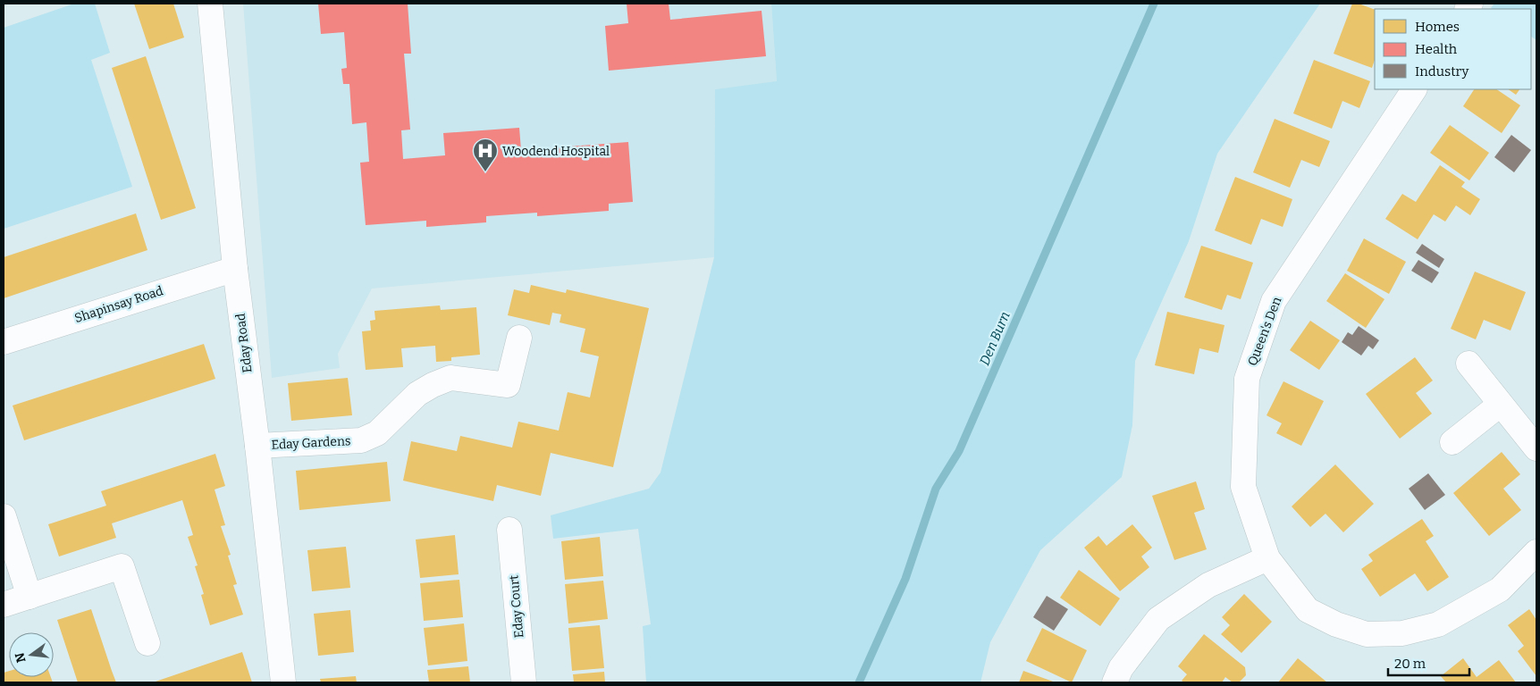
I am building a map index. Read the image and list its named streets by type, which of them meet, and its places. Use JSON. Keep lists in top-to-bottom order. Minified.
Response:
{"streets":{"street":["Shapinsay Road","Queen's Den","Eday Road","Eday Gardens","Eday Court"]},"crossings":[["Shapinsay Road","Eday Road"],["Eday Road","Eday Gardens"]],"water":["Den Burn"],"places":{"hospital":["Woodend Hospital"]},"legend":["Homes","Health","Industry"],"scale_bar":"20 m","north":"left"}
